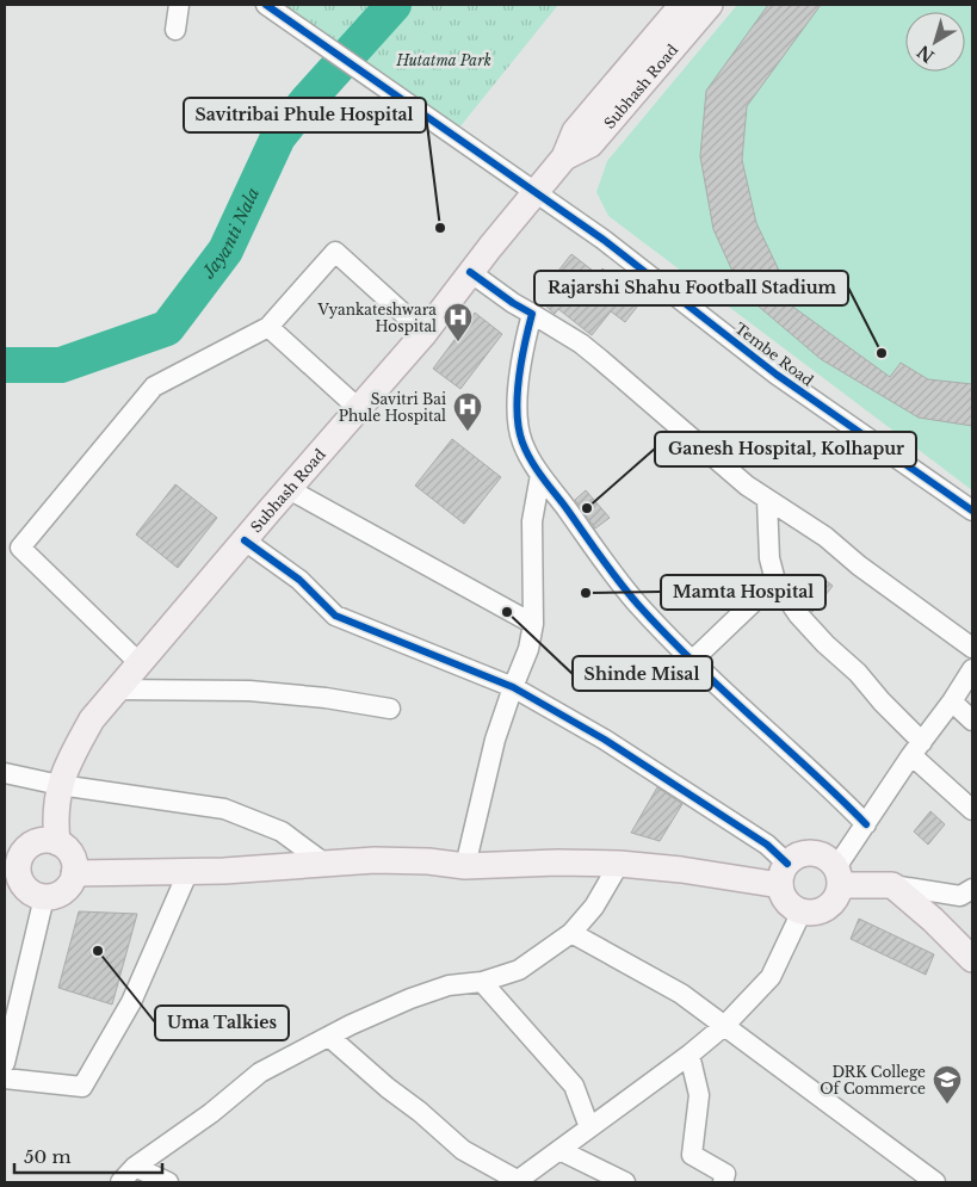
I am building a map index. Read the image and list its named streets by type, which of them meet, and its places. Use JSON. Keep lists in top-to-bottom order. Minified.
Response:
{"streets":{"main road":["Subhash Road"],"street":["Tembe Road"]},"crossings":[["Subhash Road","Tembe Road"]],"water":["Jayanti Nala"],"parks":["Hutatma Park"],"places":{"other":["Savitribai Phule Hospital","Rajarshi Shahu Football Stadium","Ganesh Hospital, Kolhapur","Mamta Hospital","Shinde Misal","Uma Talkies"],"hospital":["Vyankateshwara Hospital","Savitri Bai Phule Hospital"],"school or university":["DRK College Of Commerce"]},"scale_bar":"50 m","north":"bottom left"}
